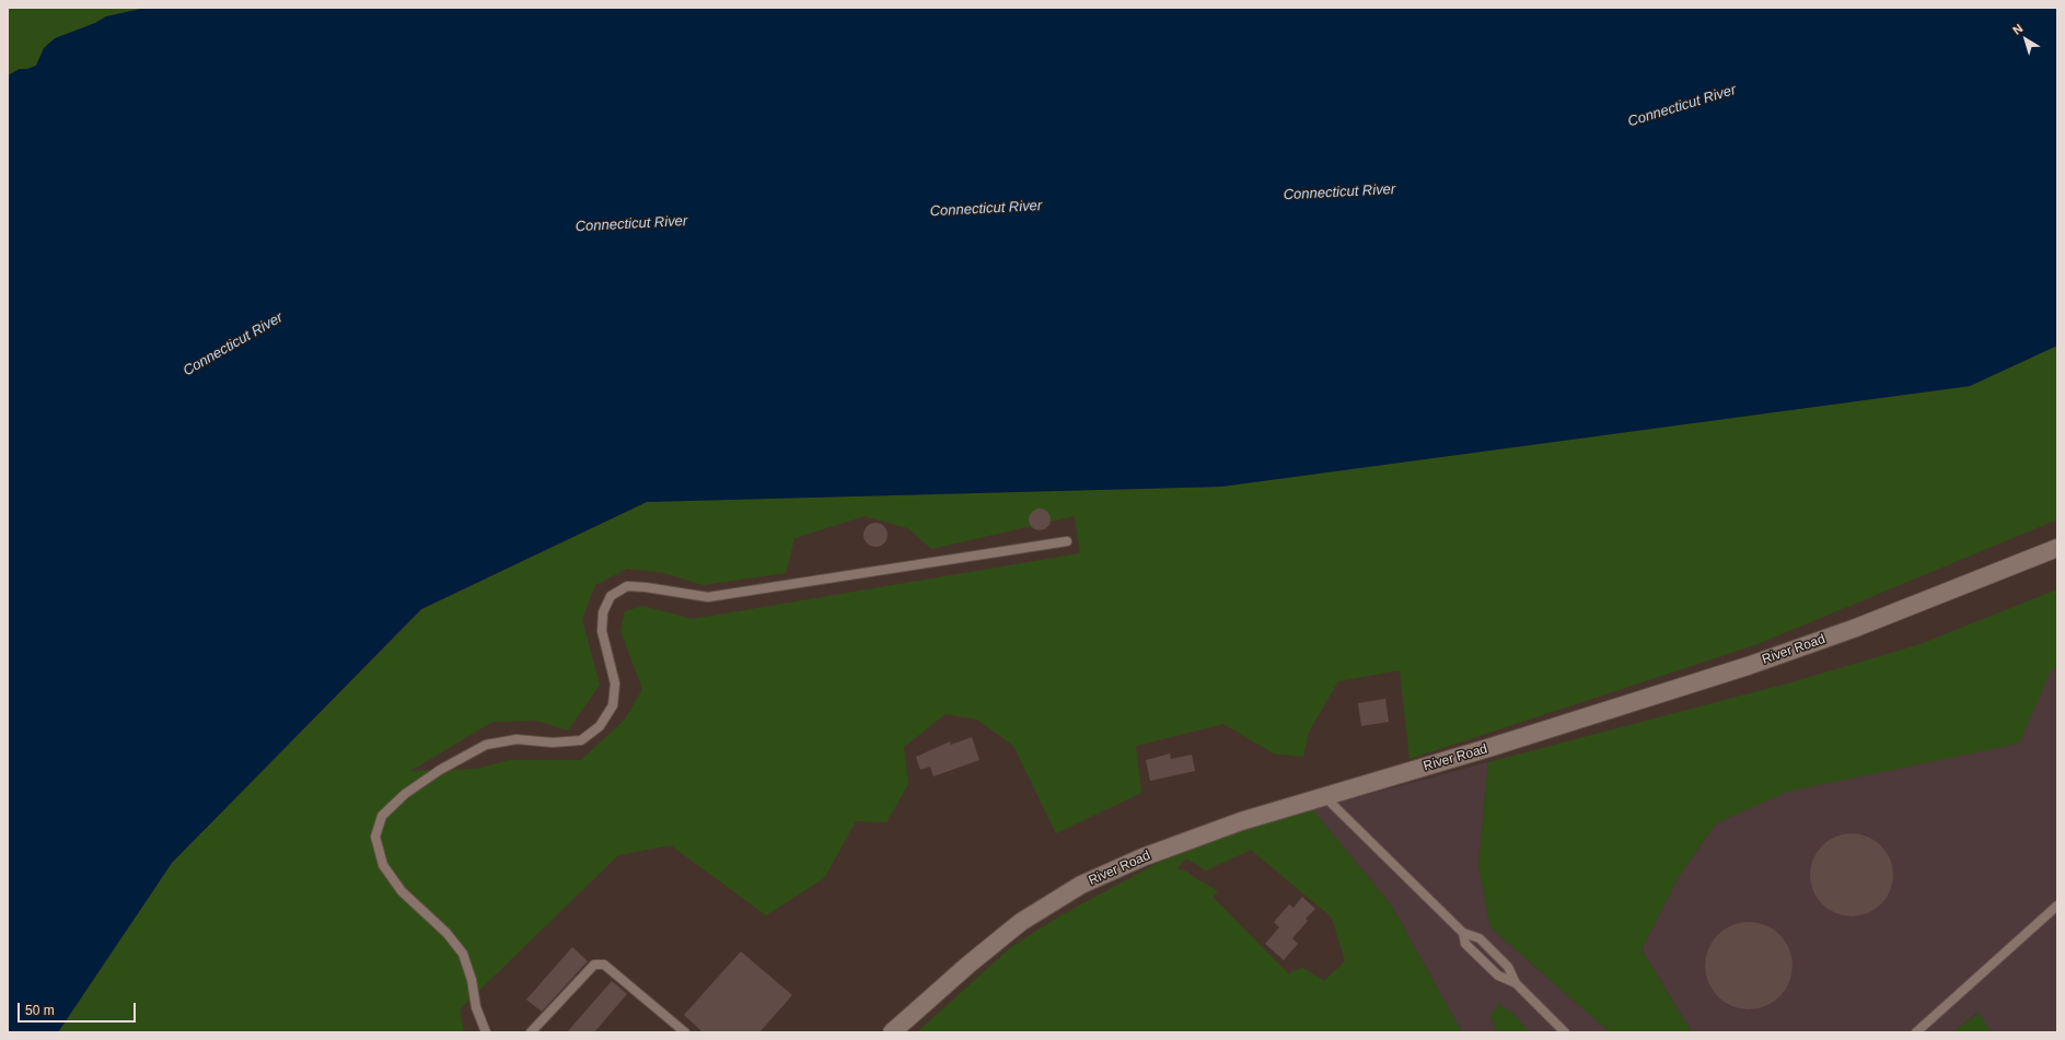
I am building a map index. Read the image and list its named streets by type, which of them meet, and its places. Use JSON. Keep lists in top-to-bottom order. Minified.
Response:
{"streets":{"street":["River Road"]},"water":["Connecticut River"],"scale_bar":"50 m","north":"top left"}
